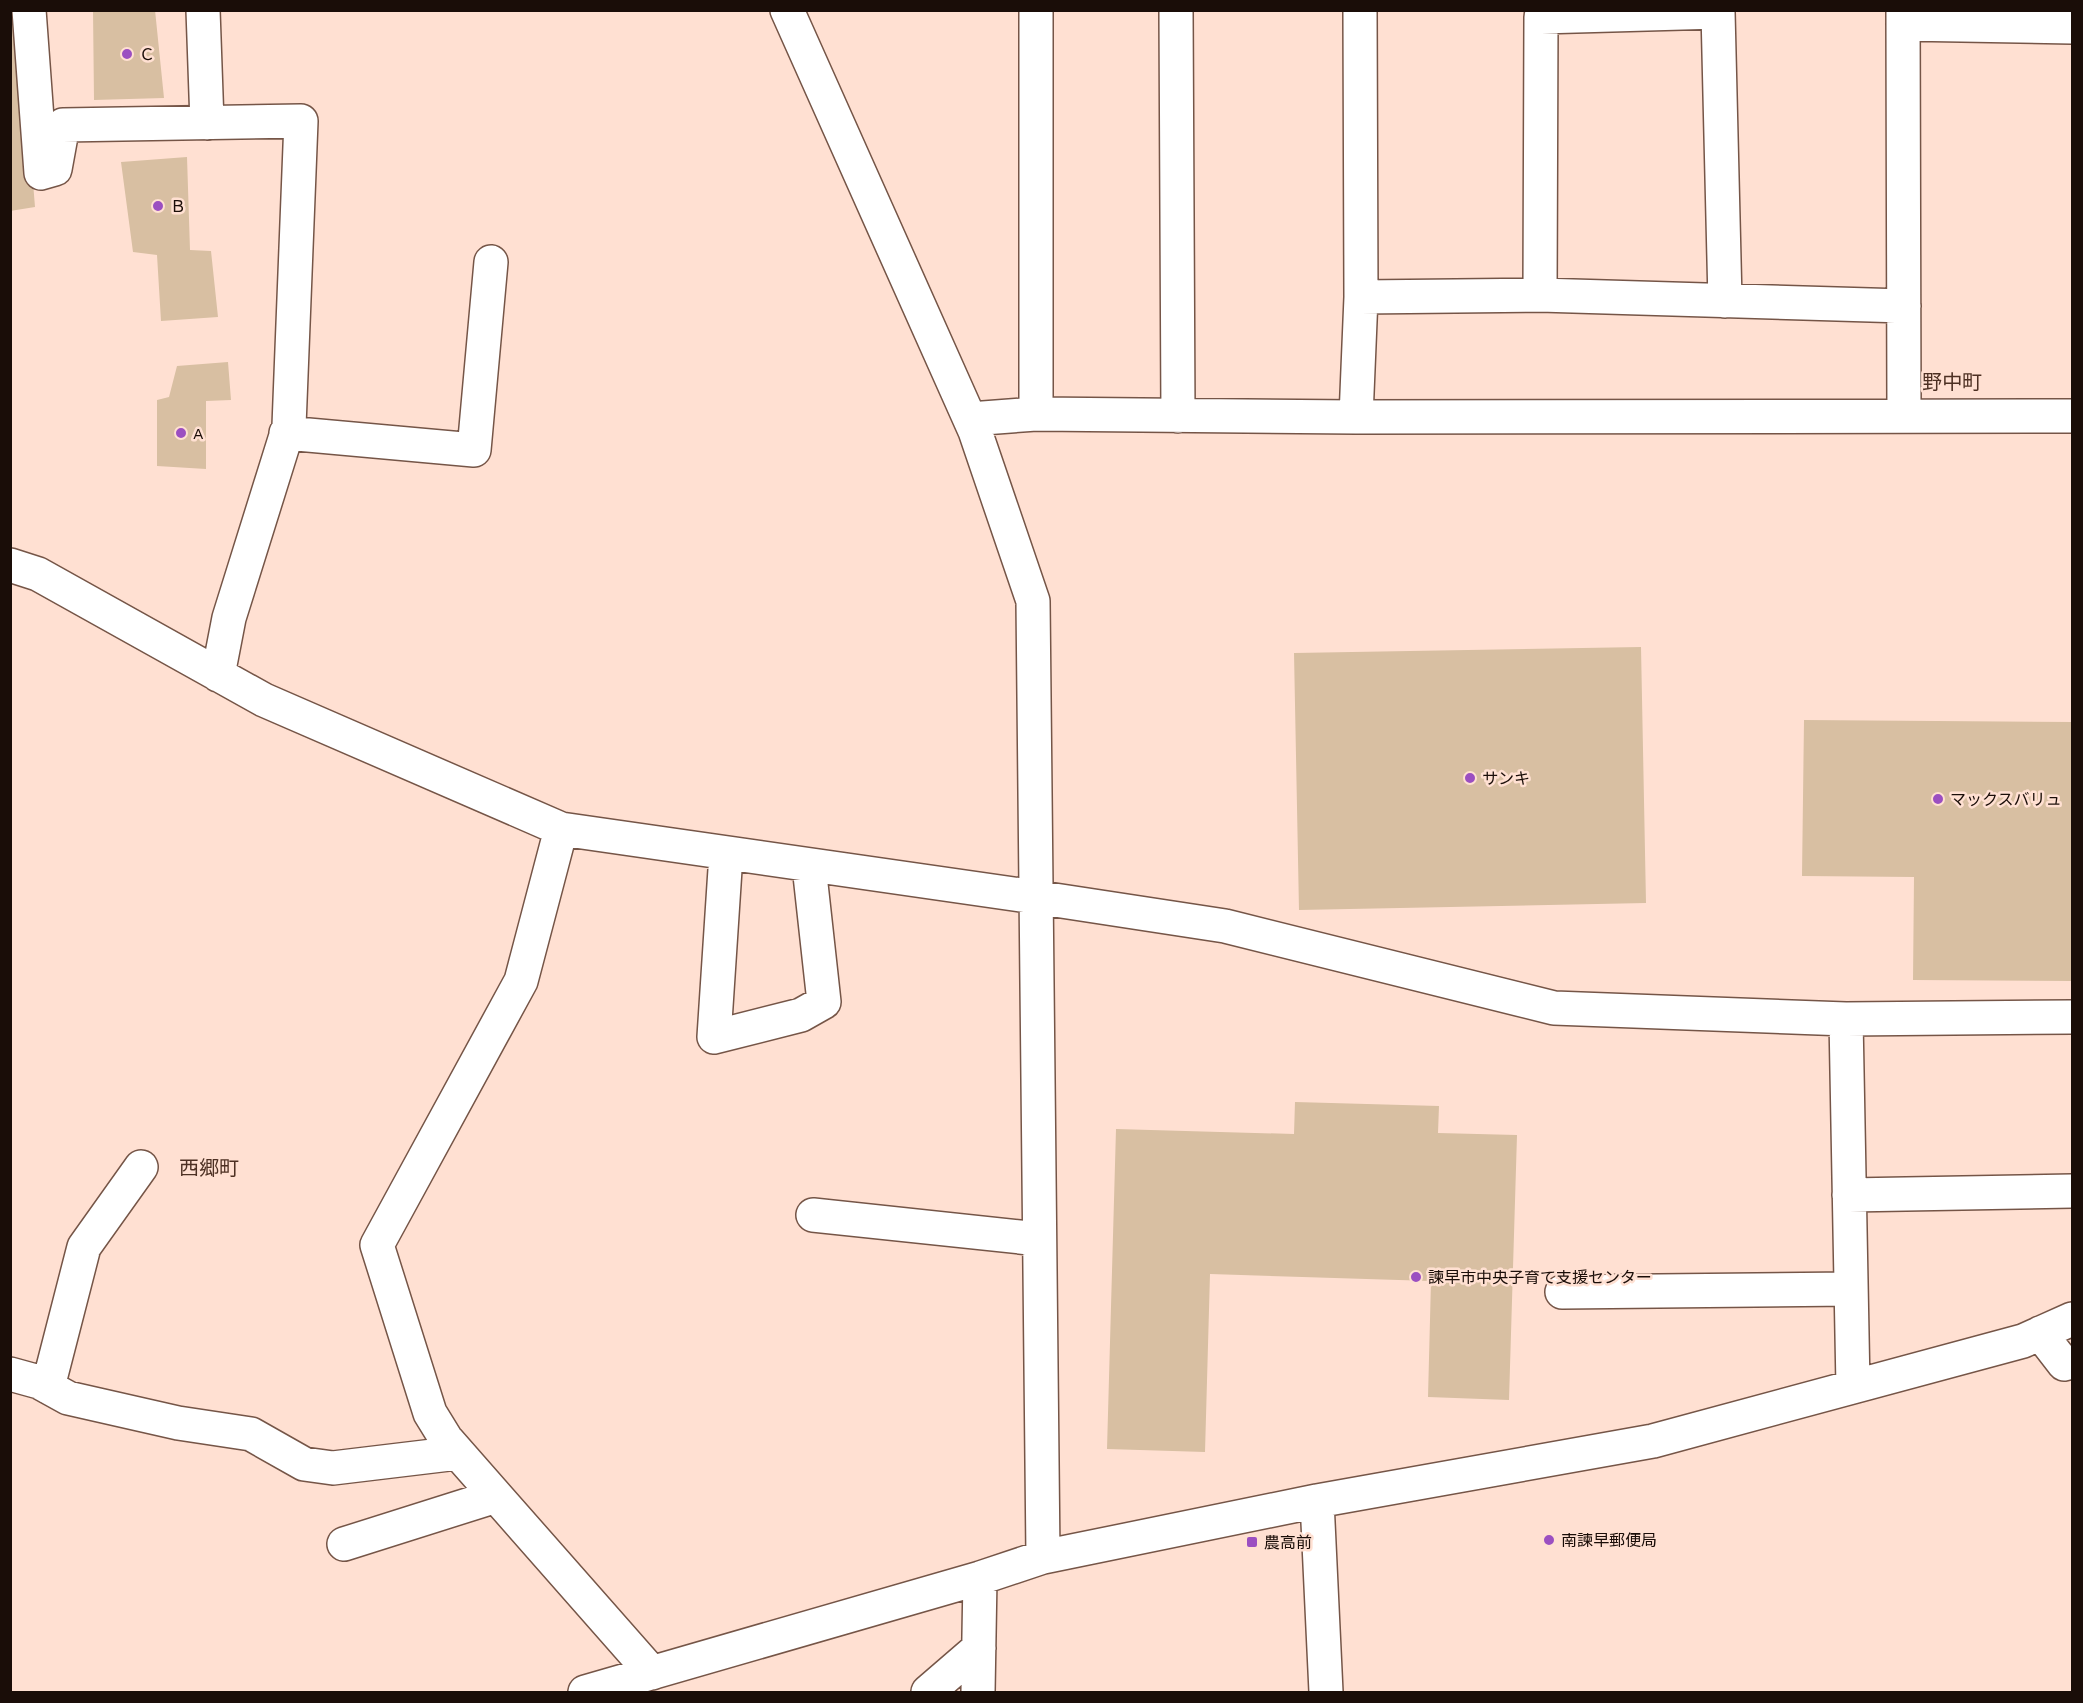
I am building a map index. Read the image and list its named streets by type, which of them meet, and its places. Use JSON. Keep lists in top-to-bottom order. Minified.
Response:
{"districts":["野中町","西郷町"],"places":{"other":["Ｃ","Ｂ","A","サンキ","マックスバリュ","諫早市中央子育て支援センター","南諫早郵便局"],"transit":["農高前"]}}
